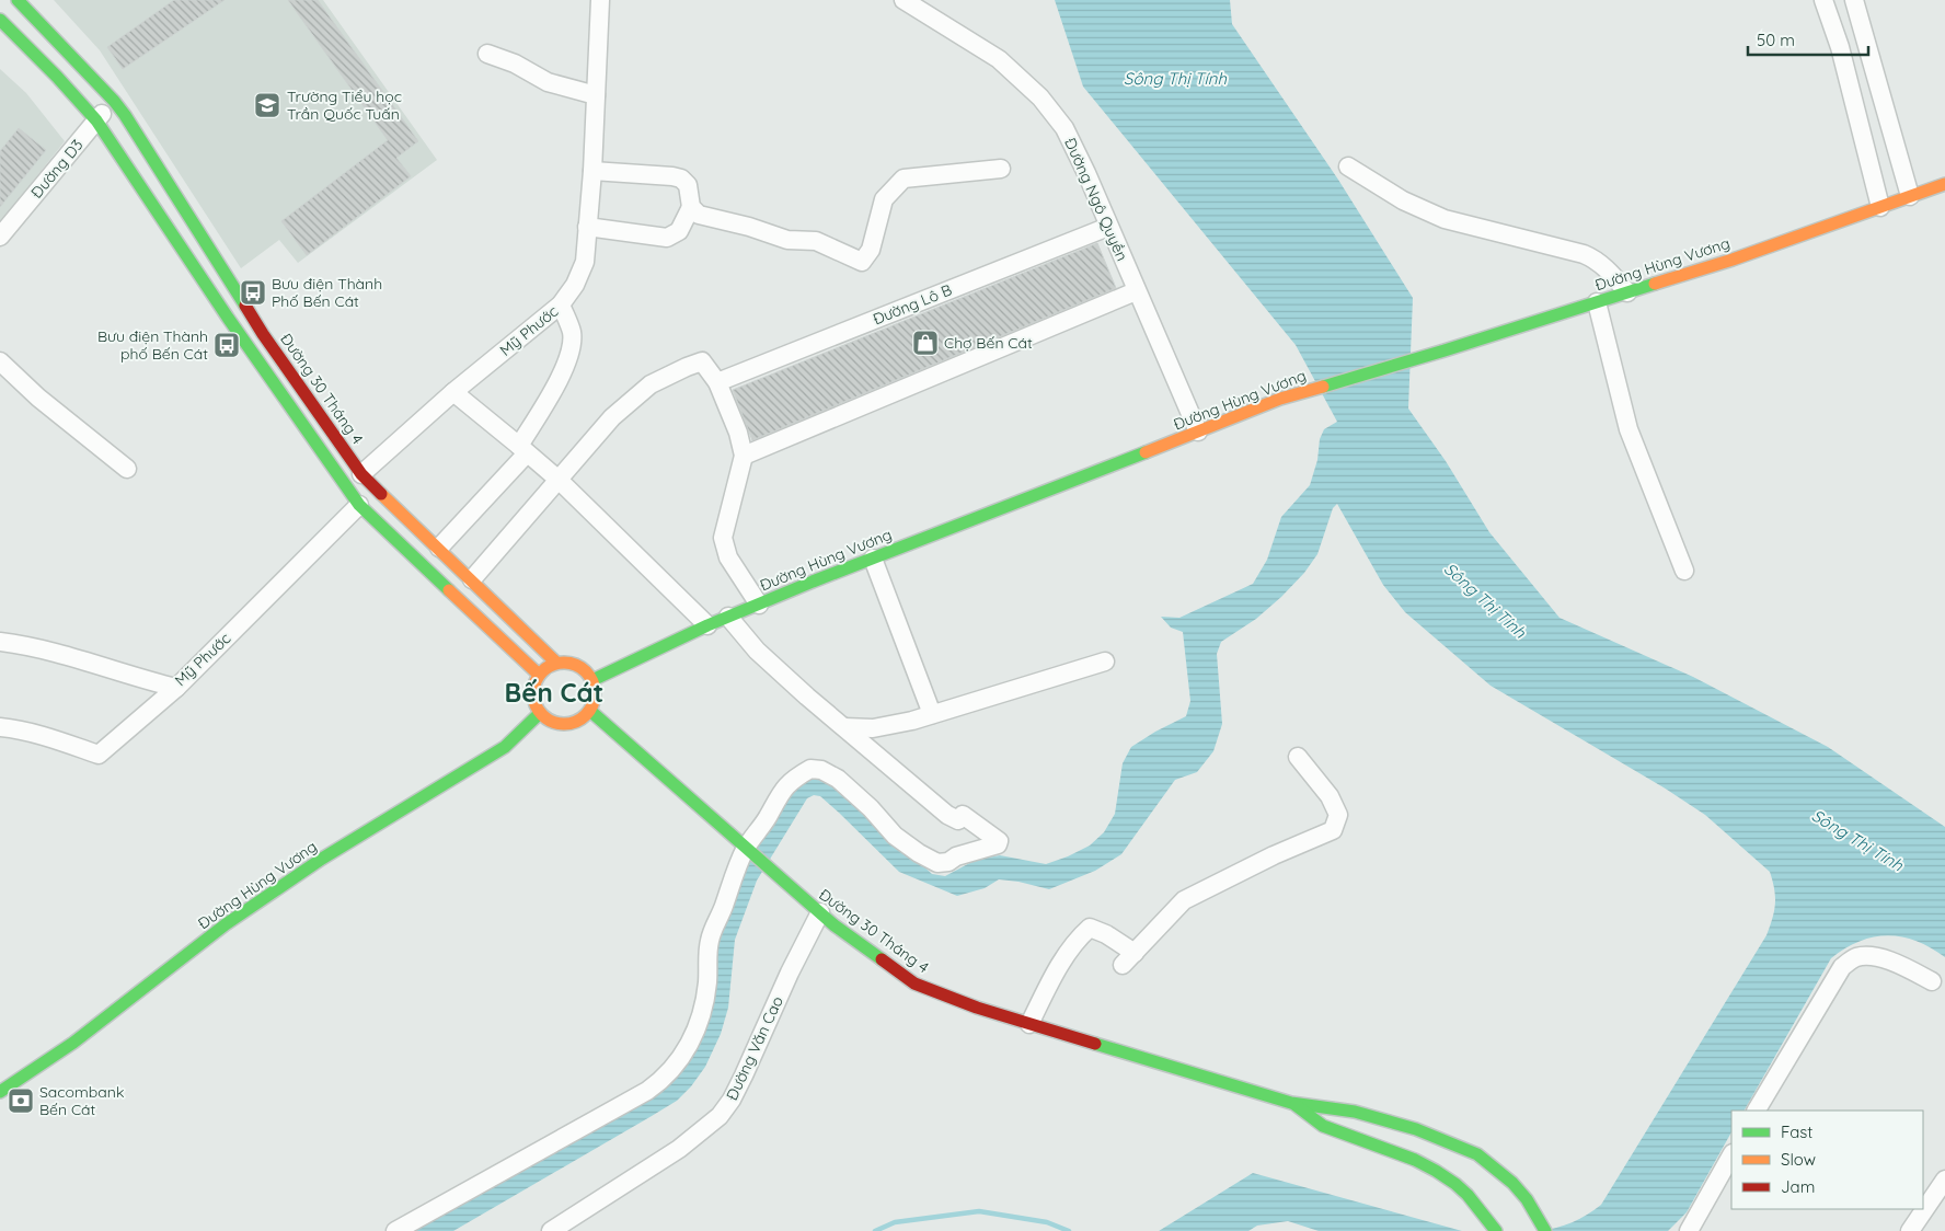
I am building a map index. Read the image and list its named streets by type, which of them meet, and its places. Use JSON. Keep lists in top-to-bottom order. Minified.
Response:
{"streets":{"main road":["Đường Hùng Vương","Đường 30 Tháng 4"],"street":["Đường D3","Đường Ngô Quyền","Đường Lô B","Mỹ Phước","Đường Văn Cao"]},"crossings":[["Đường D3","Đường 30 Tháng 4"],["Đường Ngô Quyền","Đường Hùng Vương"],["Đường Ngô Quyền","Đường Lô B"],["Đường Hùng Vương","Đường 30 Tháng 4"],["Mỹ Phước","Đường 30 Tháng 4"],["Đường 30 Tháng 4","Đường Văn Cao"]],"districts":["Bến Cát"],"water":["Sông Thị Tính"],"places":{"school or university":["Trường Tiểu học Trần Quốc Tuấn"],"bus stop":["Bưu điện Thành Phố Bến Cát","Bưu điện Thành phố Bến Cát"],"shop":["Chợ Bến Cát"],"bank":["Sacombank Bến Cát"]},"legend":["Fast","Slow","Jam"],"scale_bar":"50 m"}
